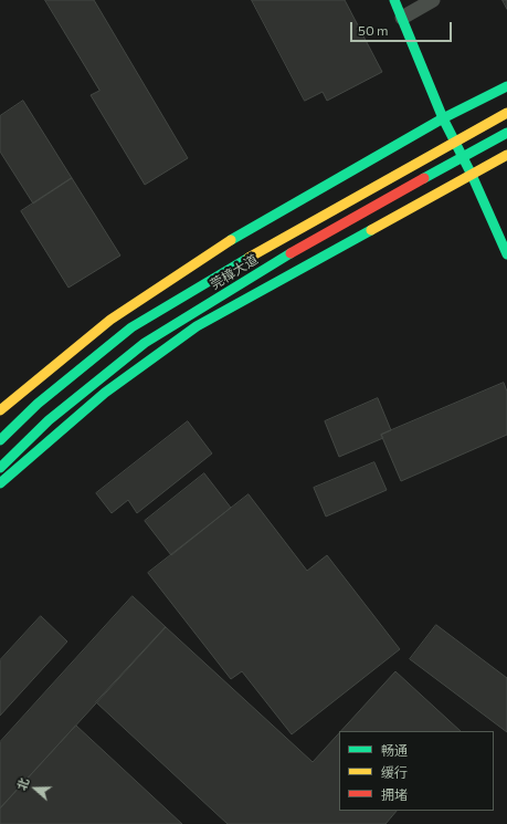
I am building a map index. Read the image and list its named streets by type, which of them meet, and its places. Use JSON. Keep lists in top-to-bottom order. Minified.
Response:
{"streets":{"main road":["莞樟大道"]},"legend":["畅通","缓行","拥堵"],"scale_bar":"50 m","north":"left"}
